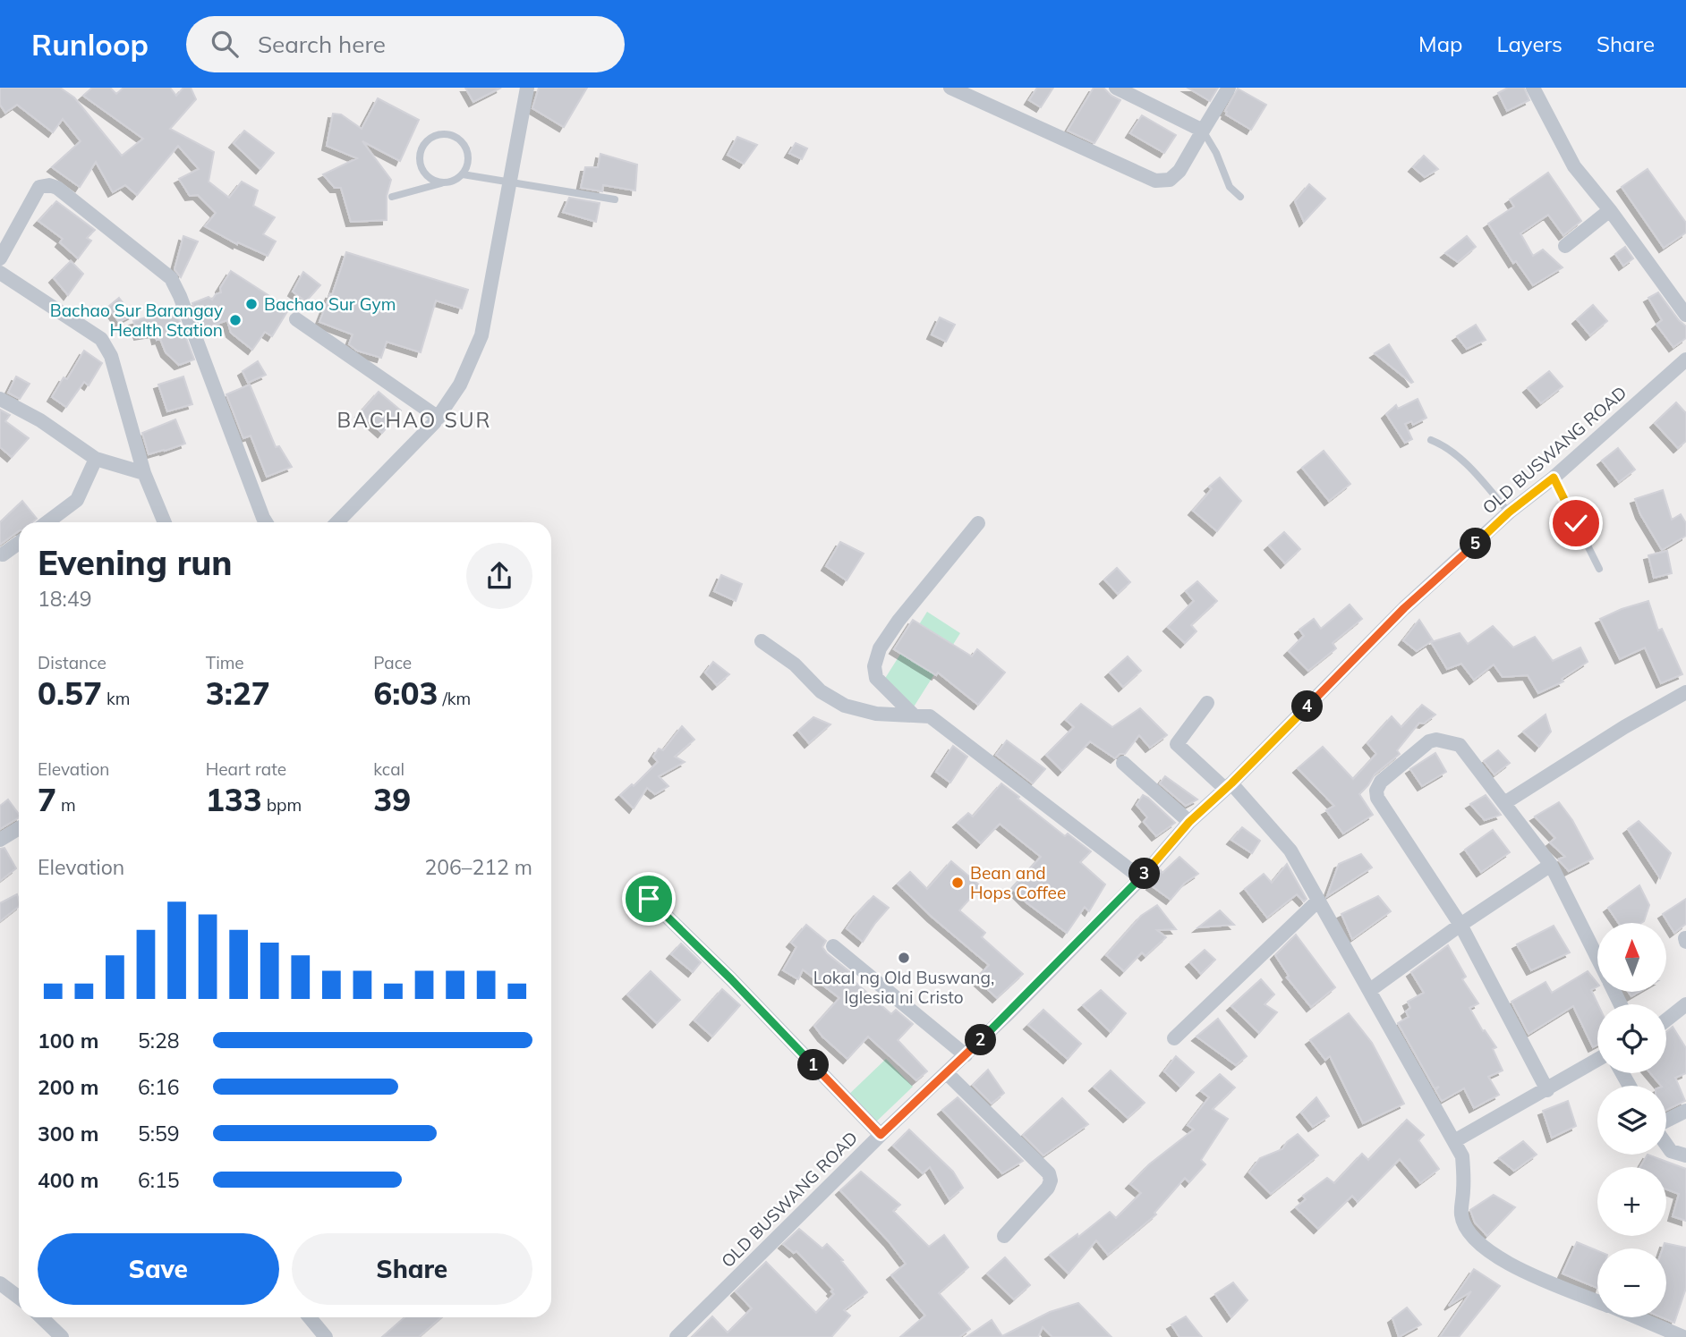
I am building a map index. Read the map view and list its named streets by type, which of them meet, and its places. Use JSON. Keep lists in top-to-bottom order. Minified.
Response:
{"streets":{"street":["OLD BUSWANG ROAD"]},"districts":["BACHAO SUR"],"places":["Bachao Sur Gym","Bachao Sur Barangay Health Station","Bean and Hops Coffee","Lokal ng Old Buswang, Iglesia ni Cristo"],"north":"top","page":{"header":"Runloop","search":"Search here","nav":["Map","Layers","Share"],"heading":["Evening run","18:49"],"pins":["5","4","3","2","1"],"stats":[["Distance","0.57 km"],["Time","3:27"],["Pace","6:03 /km"],["Elevation","7 m"],["Heart rate","133 bpm"],["kcal","39"]],"chart":["Elevation","206–212 m"],"map_buttons":["+","−"],"list":[{"name":"100 m","note":"5:28"},{"name":"200 m","note":"6:16"},{"name":"300 m","note":"5:59"},{"name":"400 m","note":"6:15"}],"buttons":["Save","Share"]}}
